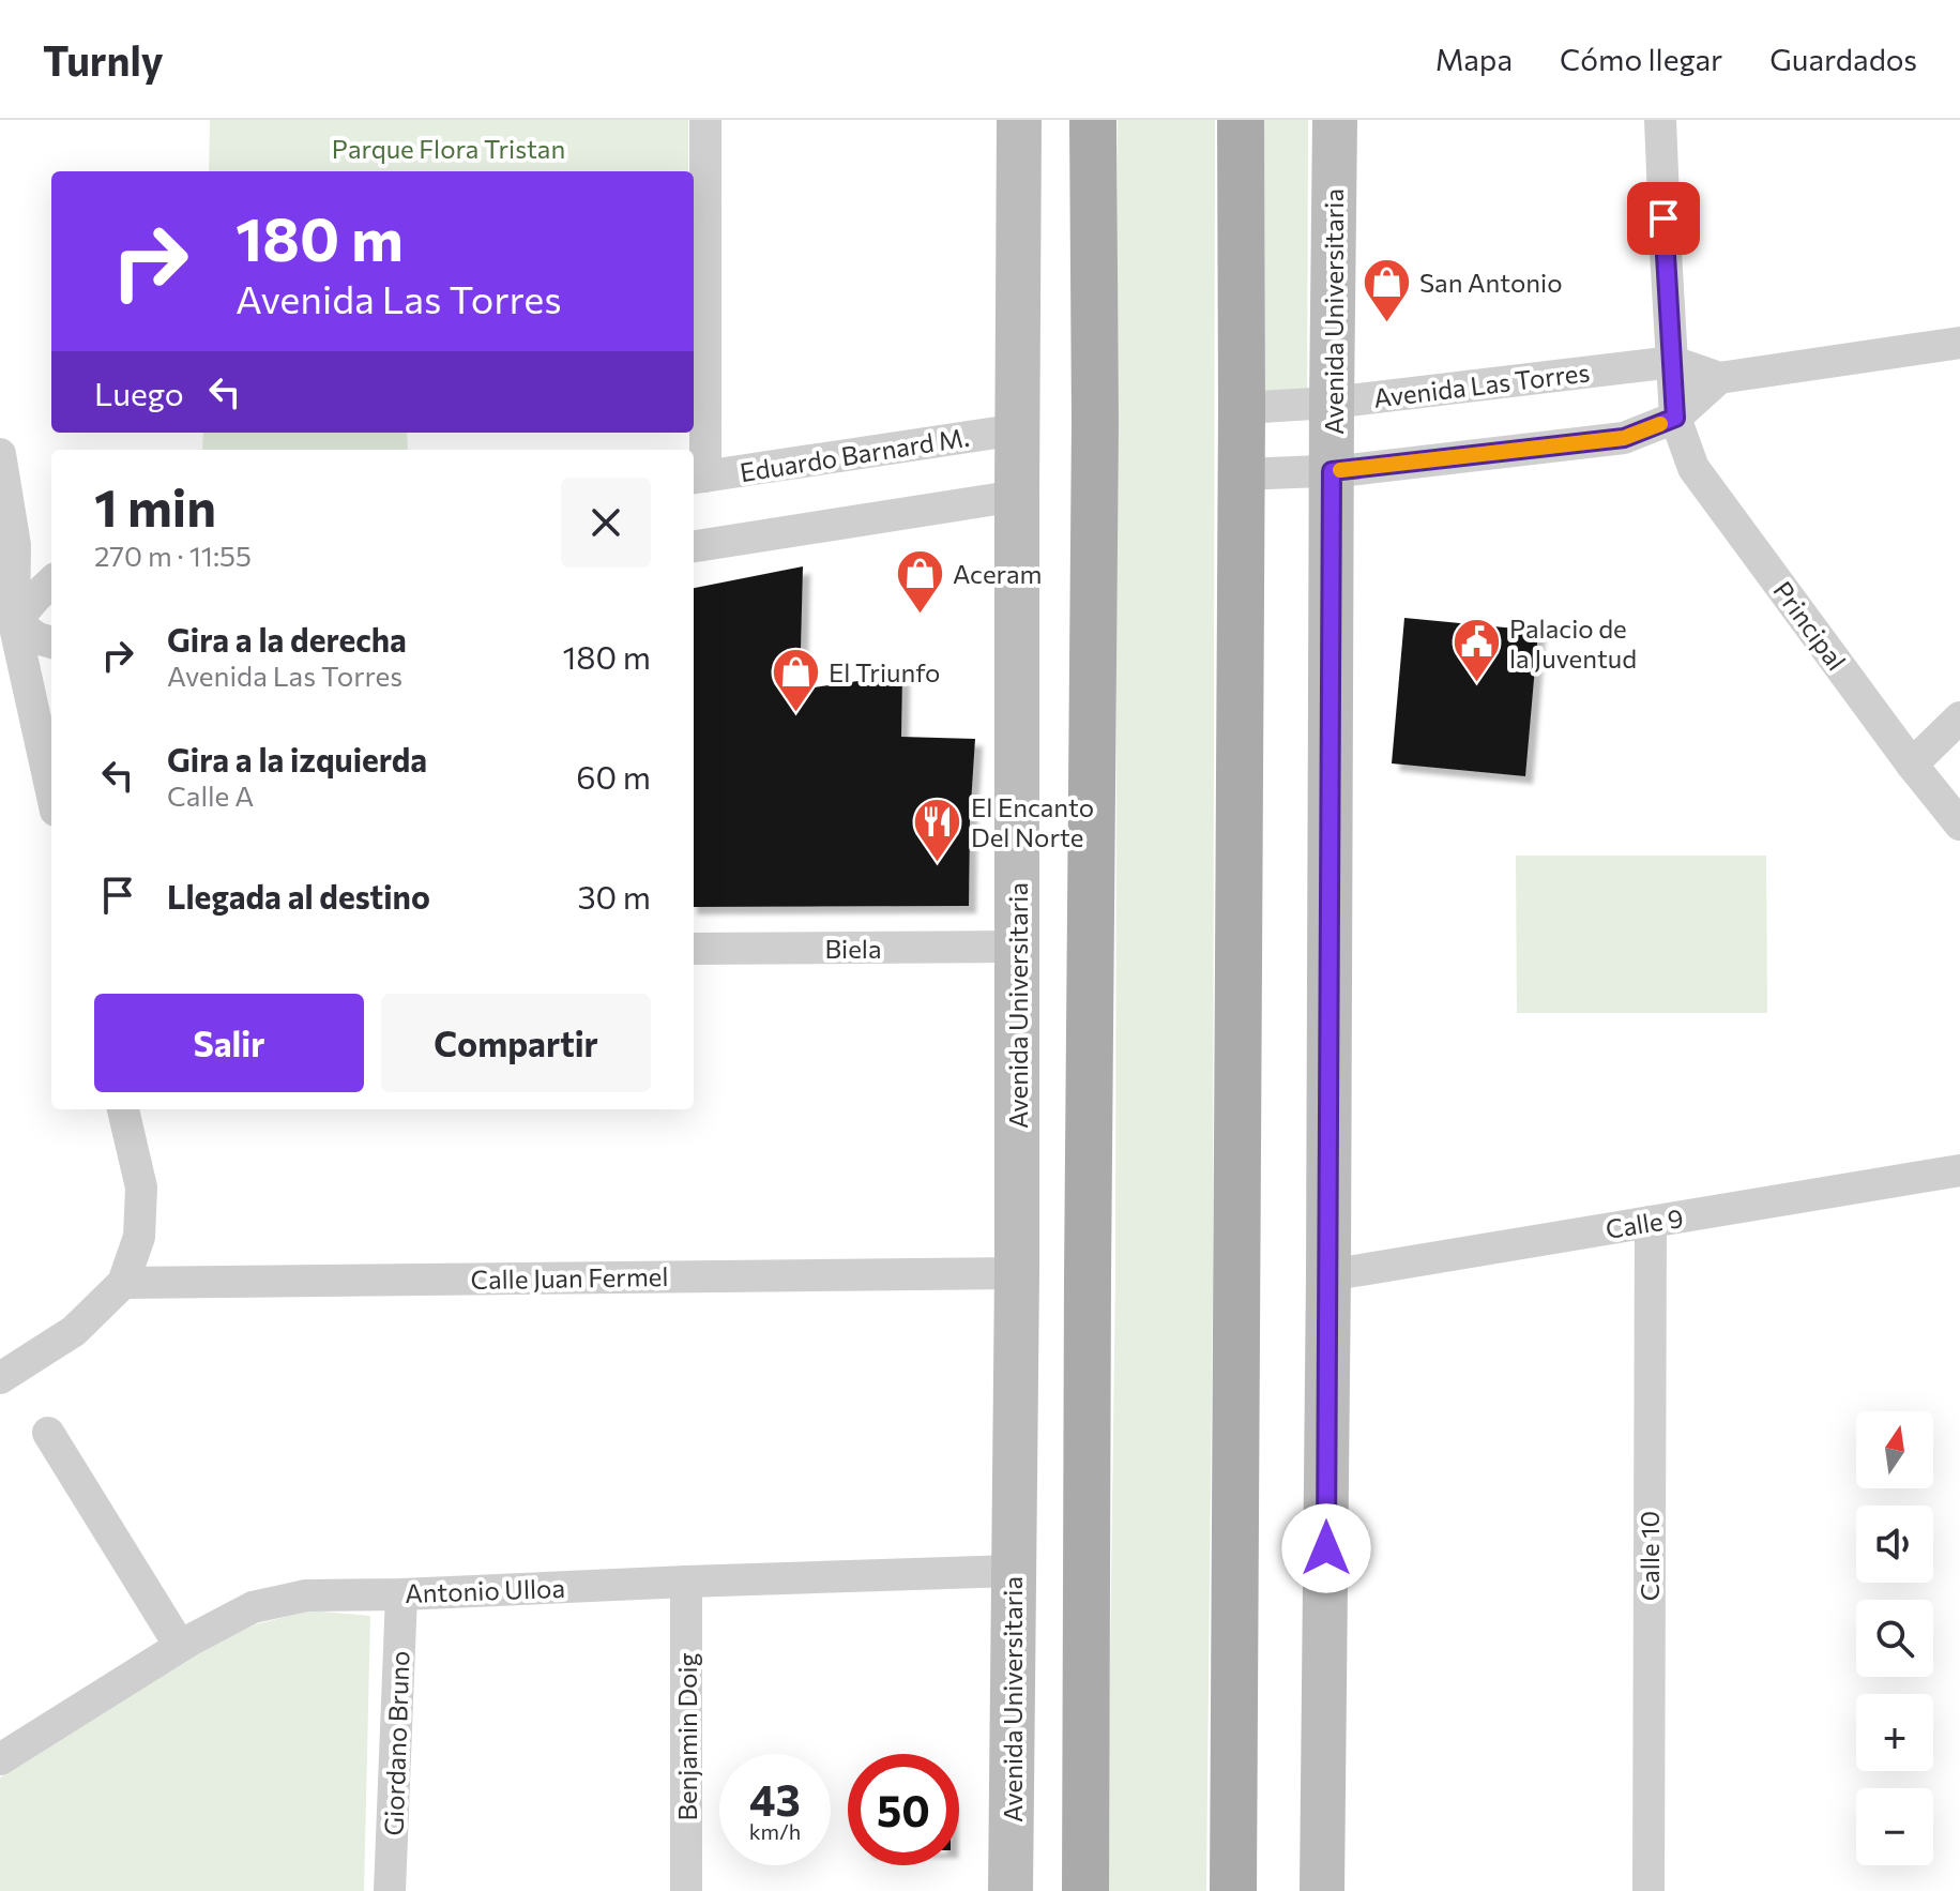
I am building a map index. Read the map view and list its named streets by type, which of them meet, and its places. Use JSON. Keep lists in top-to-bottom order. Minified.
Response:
{"streets":{"main road":["Avenida Universitaria"],"street":["Avenida Las Torres","Eduardo Barnard M.","Principal","Biela","Calle 9","Calle Juan Fermel","Calle 10","Antonio Ulloa","Benjamin Doig","Giordano Bruno"]},"crossings":[["Avenida Universitaria","Avenida Las Torres"],["Avenida Universitaria","Eduardo Barnard M."],["Avenida Universitaria","Biela"],["Avenida Universitaria","Calle 9"],["Avenida Universitaria","Calle Juan Fermel"],["Avenida Universitaria","Antonio Ulloa"],["Avenida Las Torres","Principal"],["Calle 9","Calle 10"],["Antonio Ulloa","Benjamin Doig"],["Antonio Ulloa","Giordano Bruno"]],"parks":["Parque Flora Tristan"],"places":{"shop":["San Antonio","Aceram","El Triunfo"],"public building":["Palacio de la Juventud"],"restaurant":["El Encanto Del Norte"]},"north":"top","page":{"header":"Turnly","nav":["Mapa","Cómo llegar","Guardados"],"turn":["180 m","Avenida Las Torres"],"then":"Luego","heading":["1 min","270 m · 11:55"],"list":[{"name":"Gira a la derecha","note":"Avenida Las Torres","value":"180 m"},{"name":"Gira a la izquierda","note":"Calle A","value":"60 m"},{"name":"Llegada al destino","value":"30 m"}],"buttons":["Salir","Compartir"],"map_buttons":["+","−"],"speed":"43 km/h","limit":"50"}}
